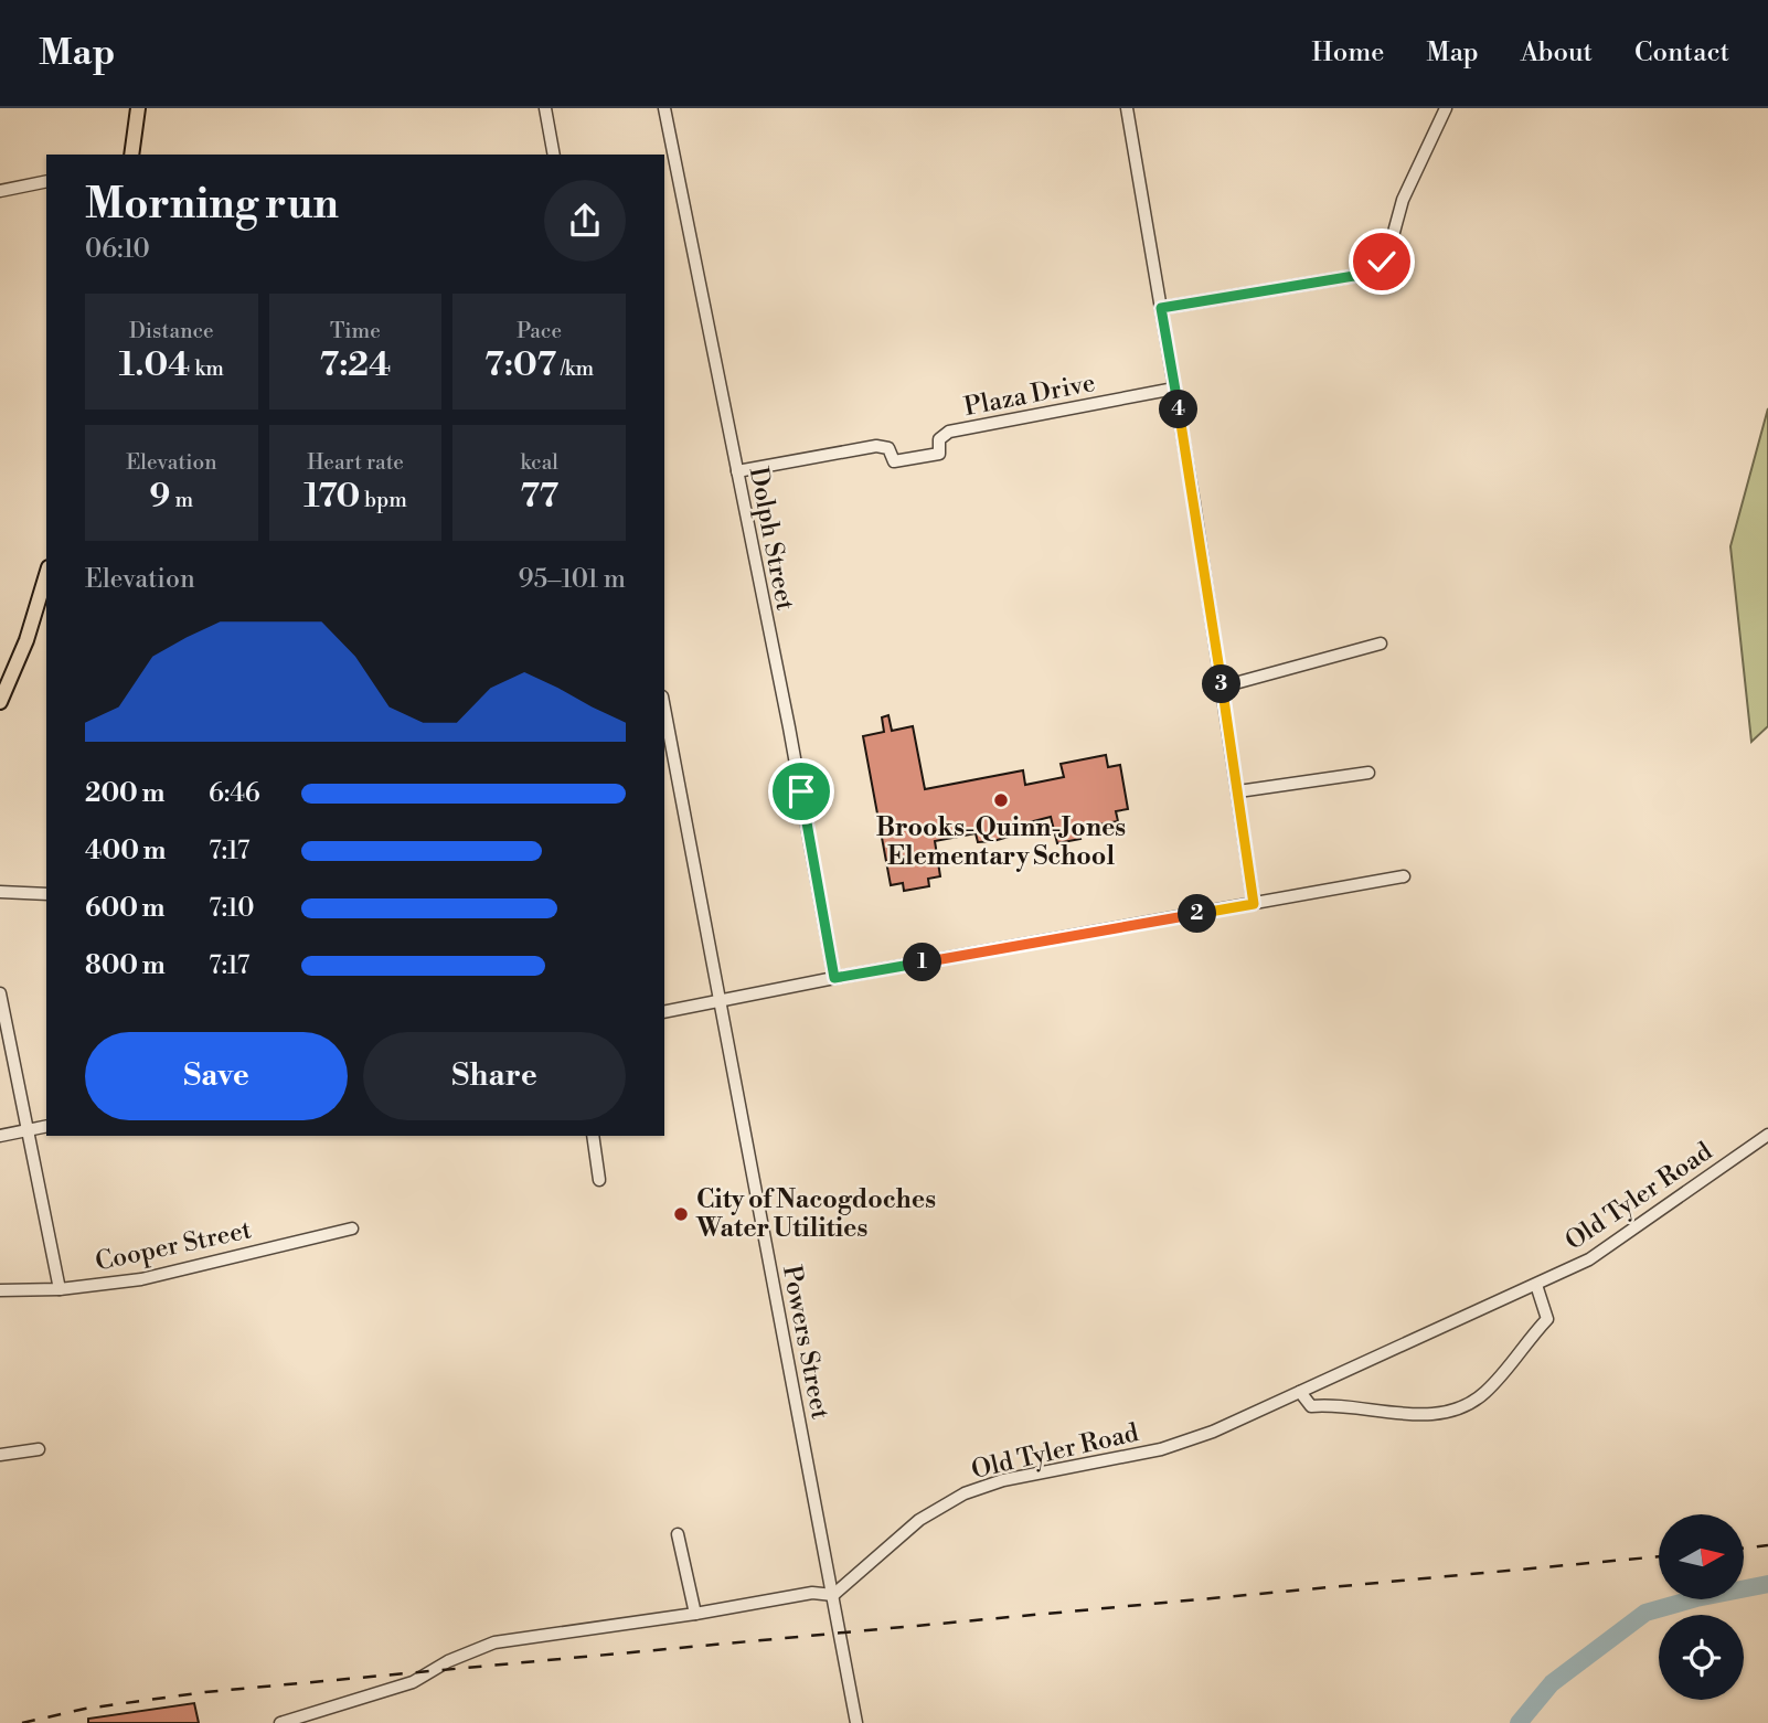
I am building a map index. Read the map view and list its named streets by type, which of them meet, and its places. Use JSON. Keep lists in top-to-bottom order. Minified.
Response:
{"streets":{"street":["Plaza Drive","Dolph Street","Old Tyler Road","Cooper Street","Powers Street"]},"crossings":[["Plaza Drive","Dolph Street"],["Old Tyler Road","Powers Street"]],"places":["Brooks-Quinn-Jones Elementary School","City of Nacogdoches Water Utilities"],"north":"right","page":{"header":"Map","nav":["Home","Map","About","Contact"],"heading":["Morning run","06:10"],"stats":[["Distance","1.04 km"],["Time","7:24"],["Pace","7:07 /km"],["Elevation","9 m"],["Heart rate","170 bpm"],["kcal","77"]],"pins":["4","3","2","1"],"chart":["Elevation","95–101 m"],"list":[{"name":"200 m","note":"6:46"},{"name":"400 m","note":"7:17"},{"name":"600 m","note":"7:10"},{"name":"800 m","note":"7:17"}],"buttons":["Save","Share"]}}
